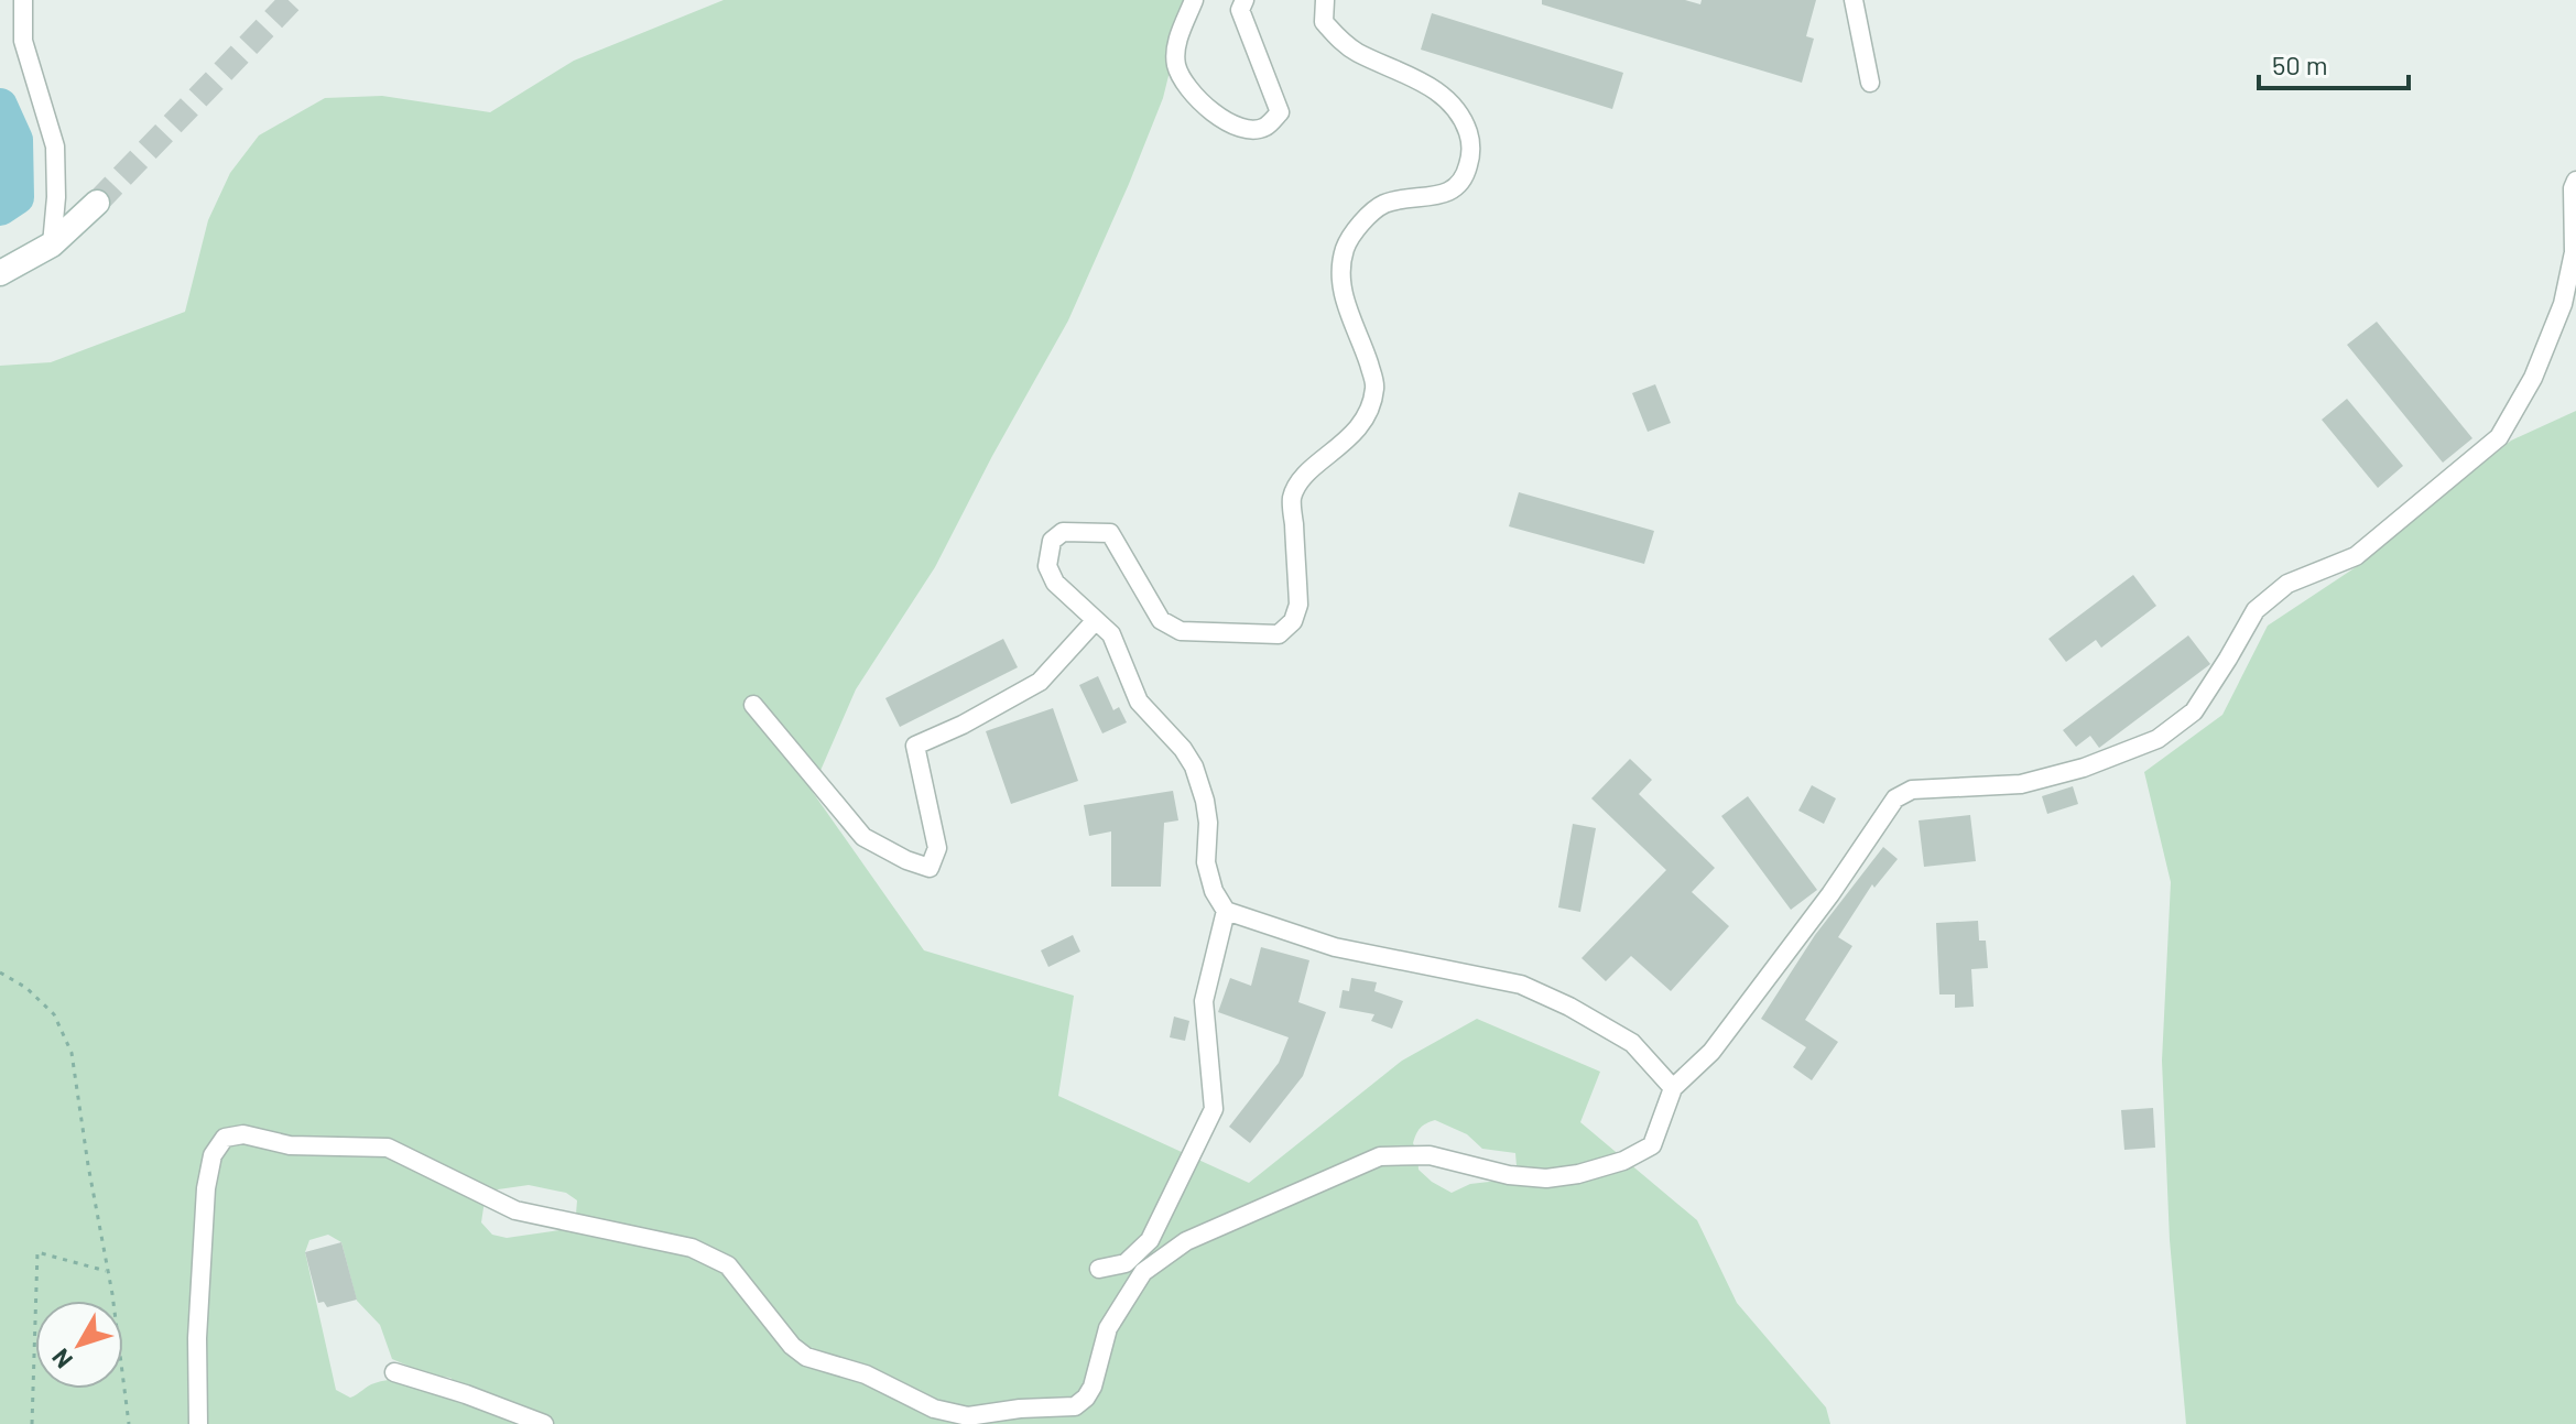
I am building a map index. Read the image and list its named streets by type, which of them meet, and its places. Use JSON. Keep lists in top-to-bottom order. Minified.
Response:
{"scale_bar":"50 m","north":"bottom left"}
